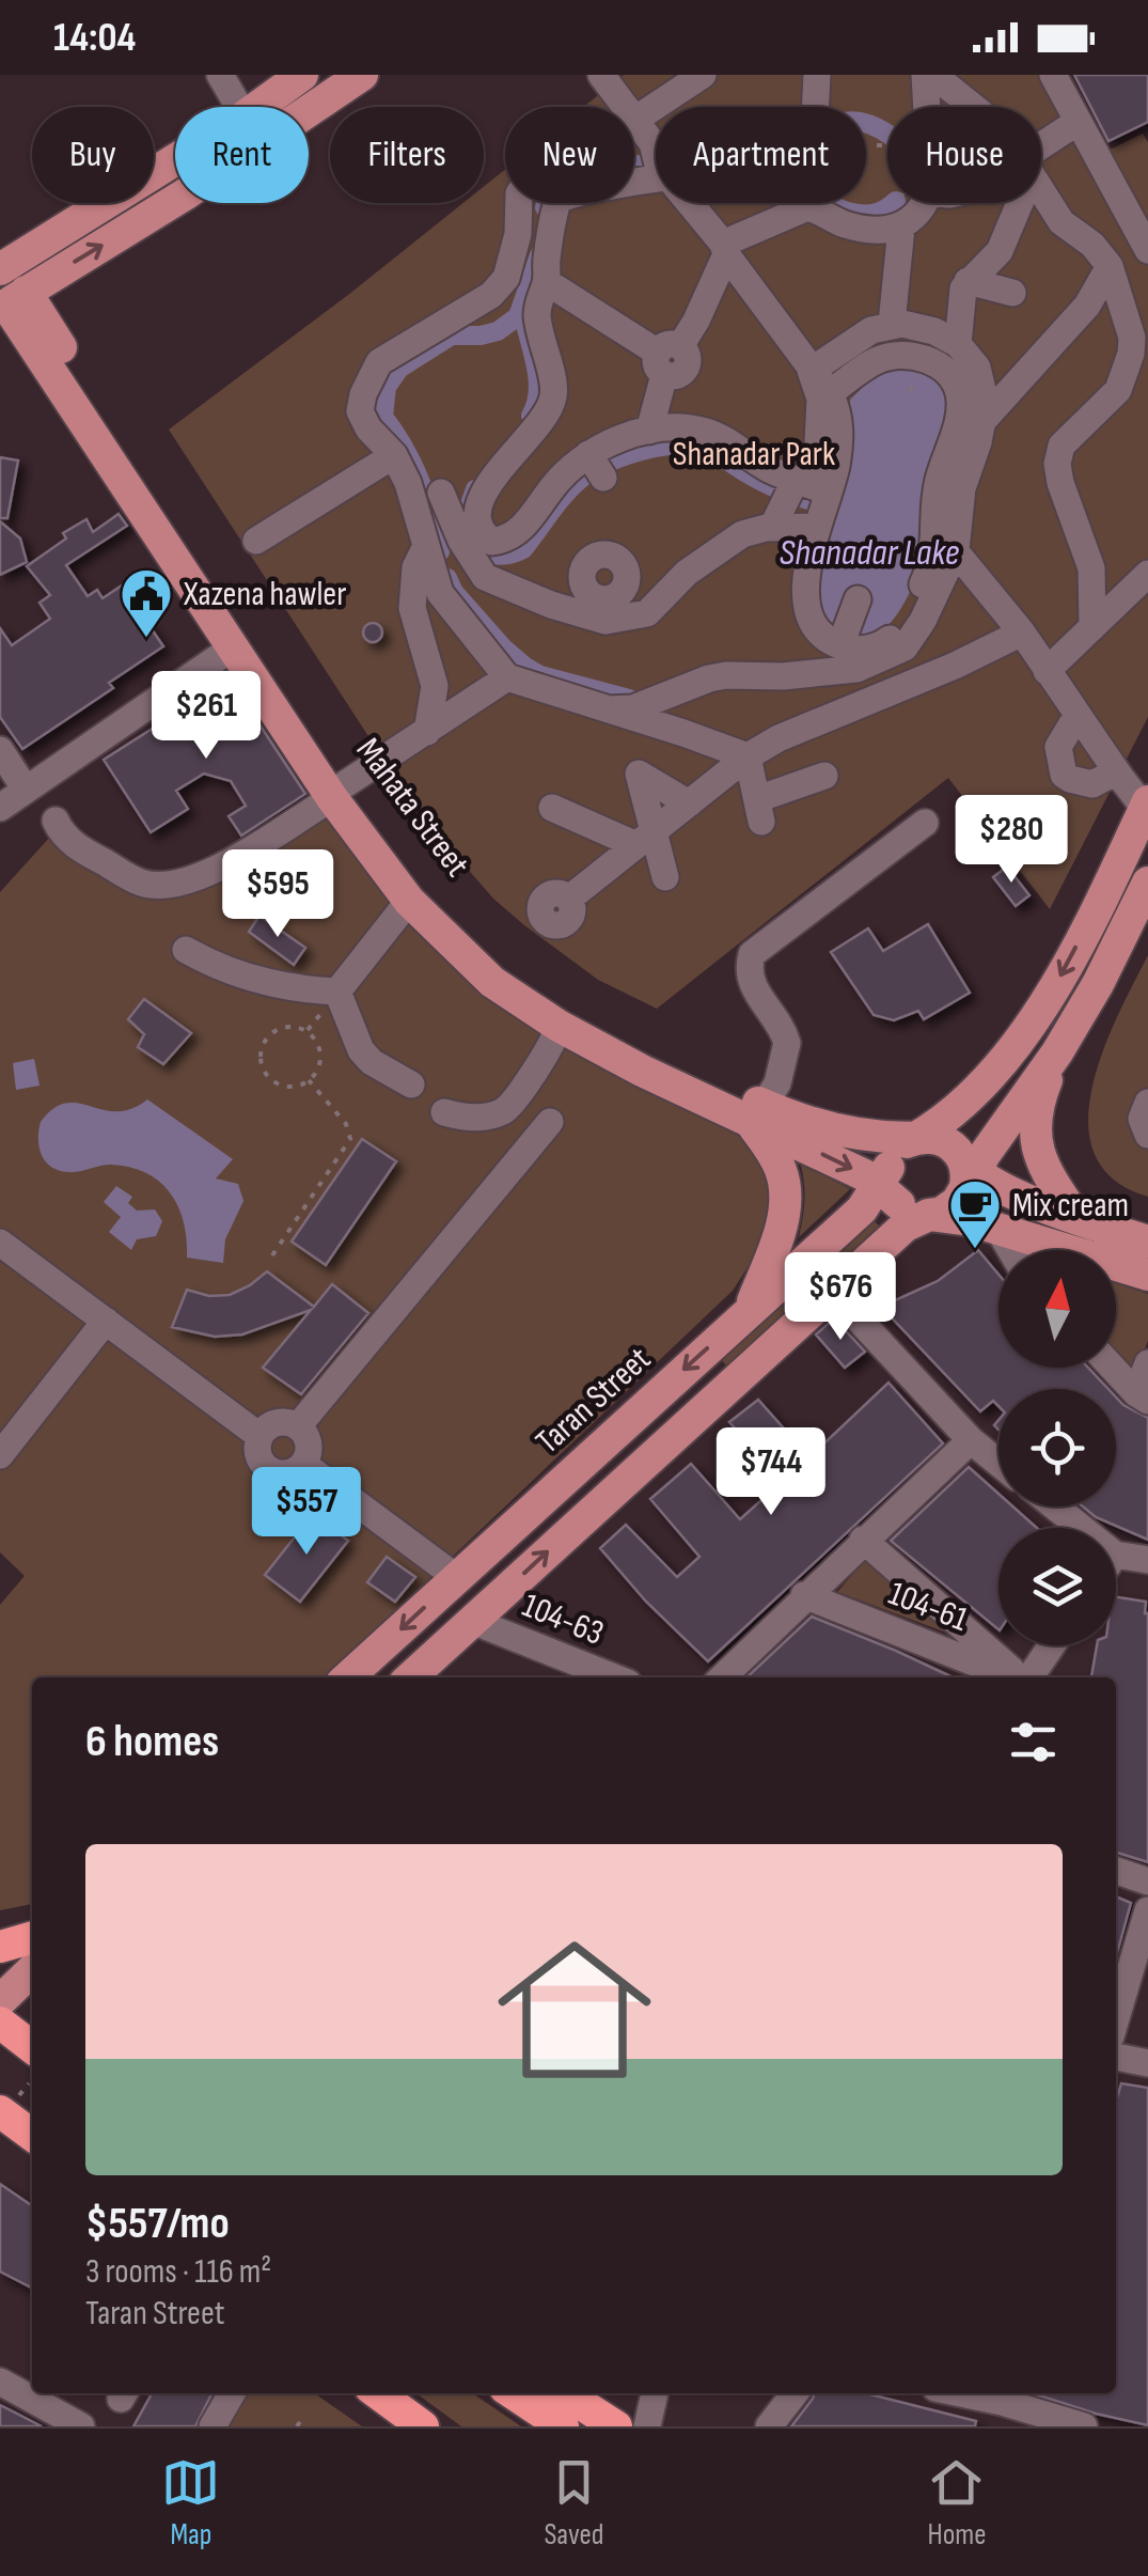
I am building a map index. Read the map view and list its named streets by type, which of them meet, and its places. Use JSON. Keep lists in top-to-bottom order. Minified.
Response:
{"streets":{"main road":["Mahata Street","Taran Street"],"street":["104-61","104-63"]},"crossings":[["Mahata Street","Taran Street"],["Taran Street","104-63"]],"water":["Shanadar Lake"],"parks":["Shanadar Park"],"places":{"public building":["Xazena hawler"],"cafe":["Mix cream"]},"north":"top","page":{"status":"14:04","chip":["Buy","Rent","Filters","New","Apartment","House"],"price":["$261","$280","$595","$676","$744","$557"],"heading":"6 homes","list":[{"name":"$557/mo","note":"3 rooms · 116 m² · Taran Street"}],"tabs":["Map","Saved","Home"]}}
